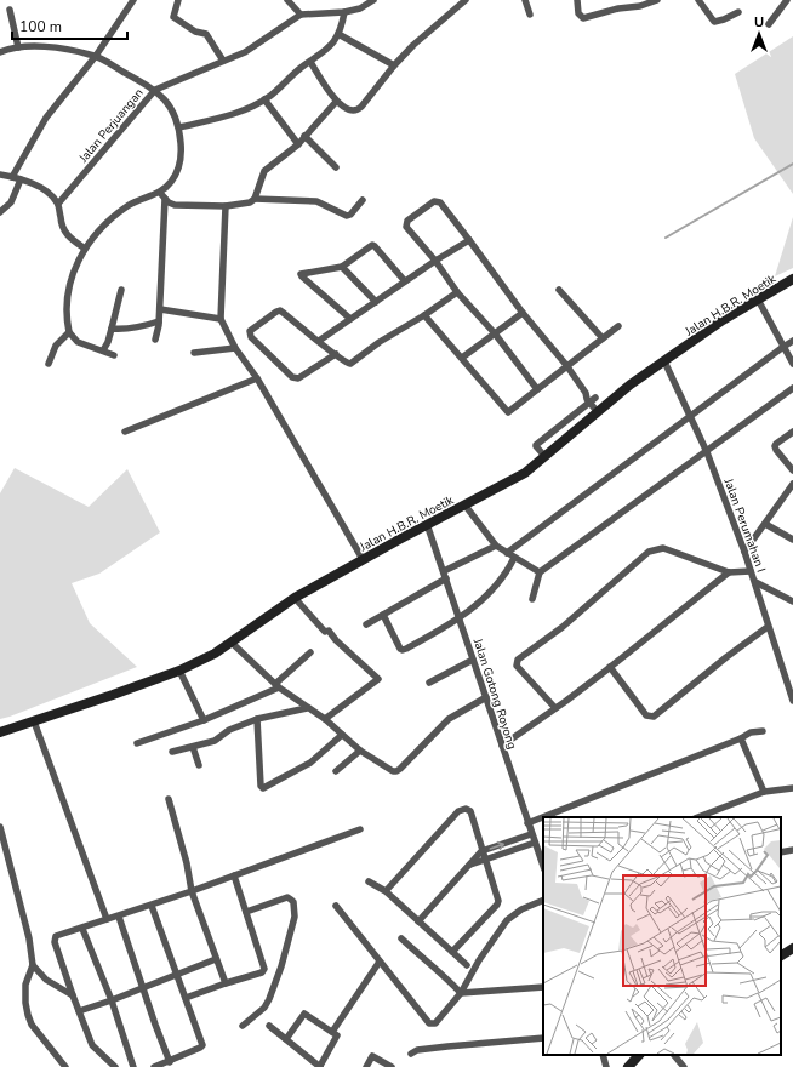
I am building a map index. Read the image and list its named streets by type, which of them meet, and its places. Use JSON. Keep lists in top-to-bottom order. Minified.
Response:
{"streets":{"street":["Jalan Perjuangan","Jalan H.B.R. Moetik","Jalan Perumahan I","Jalan Gotong Royong"]},"crossings":[["Jalan H.B.R. Moetik","Jalan Perumahan I"],["Jalan H.B.R. Moetik","Jalan Gotong Royong"]],"scale_bar":"100 m","north":"top"}
